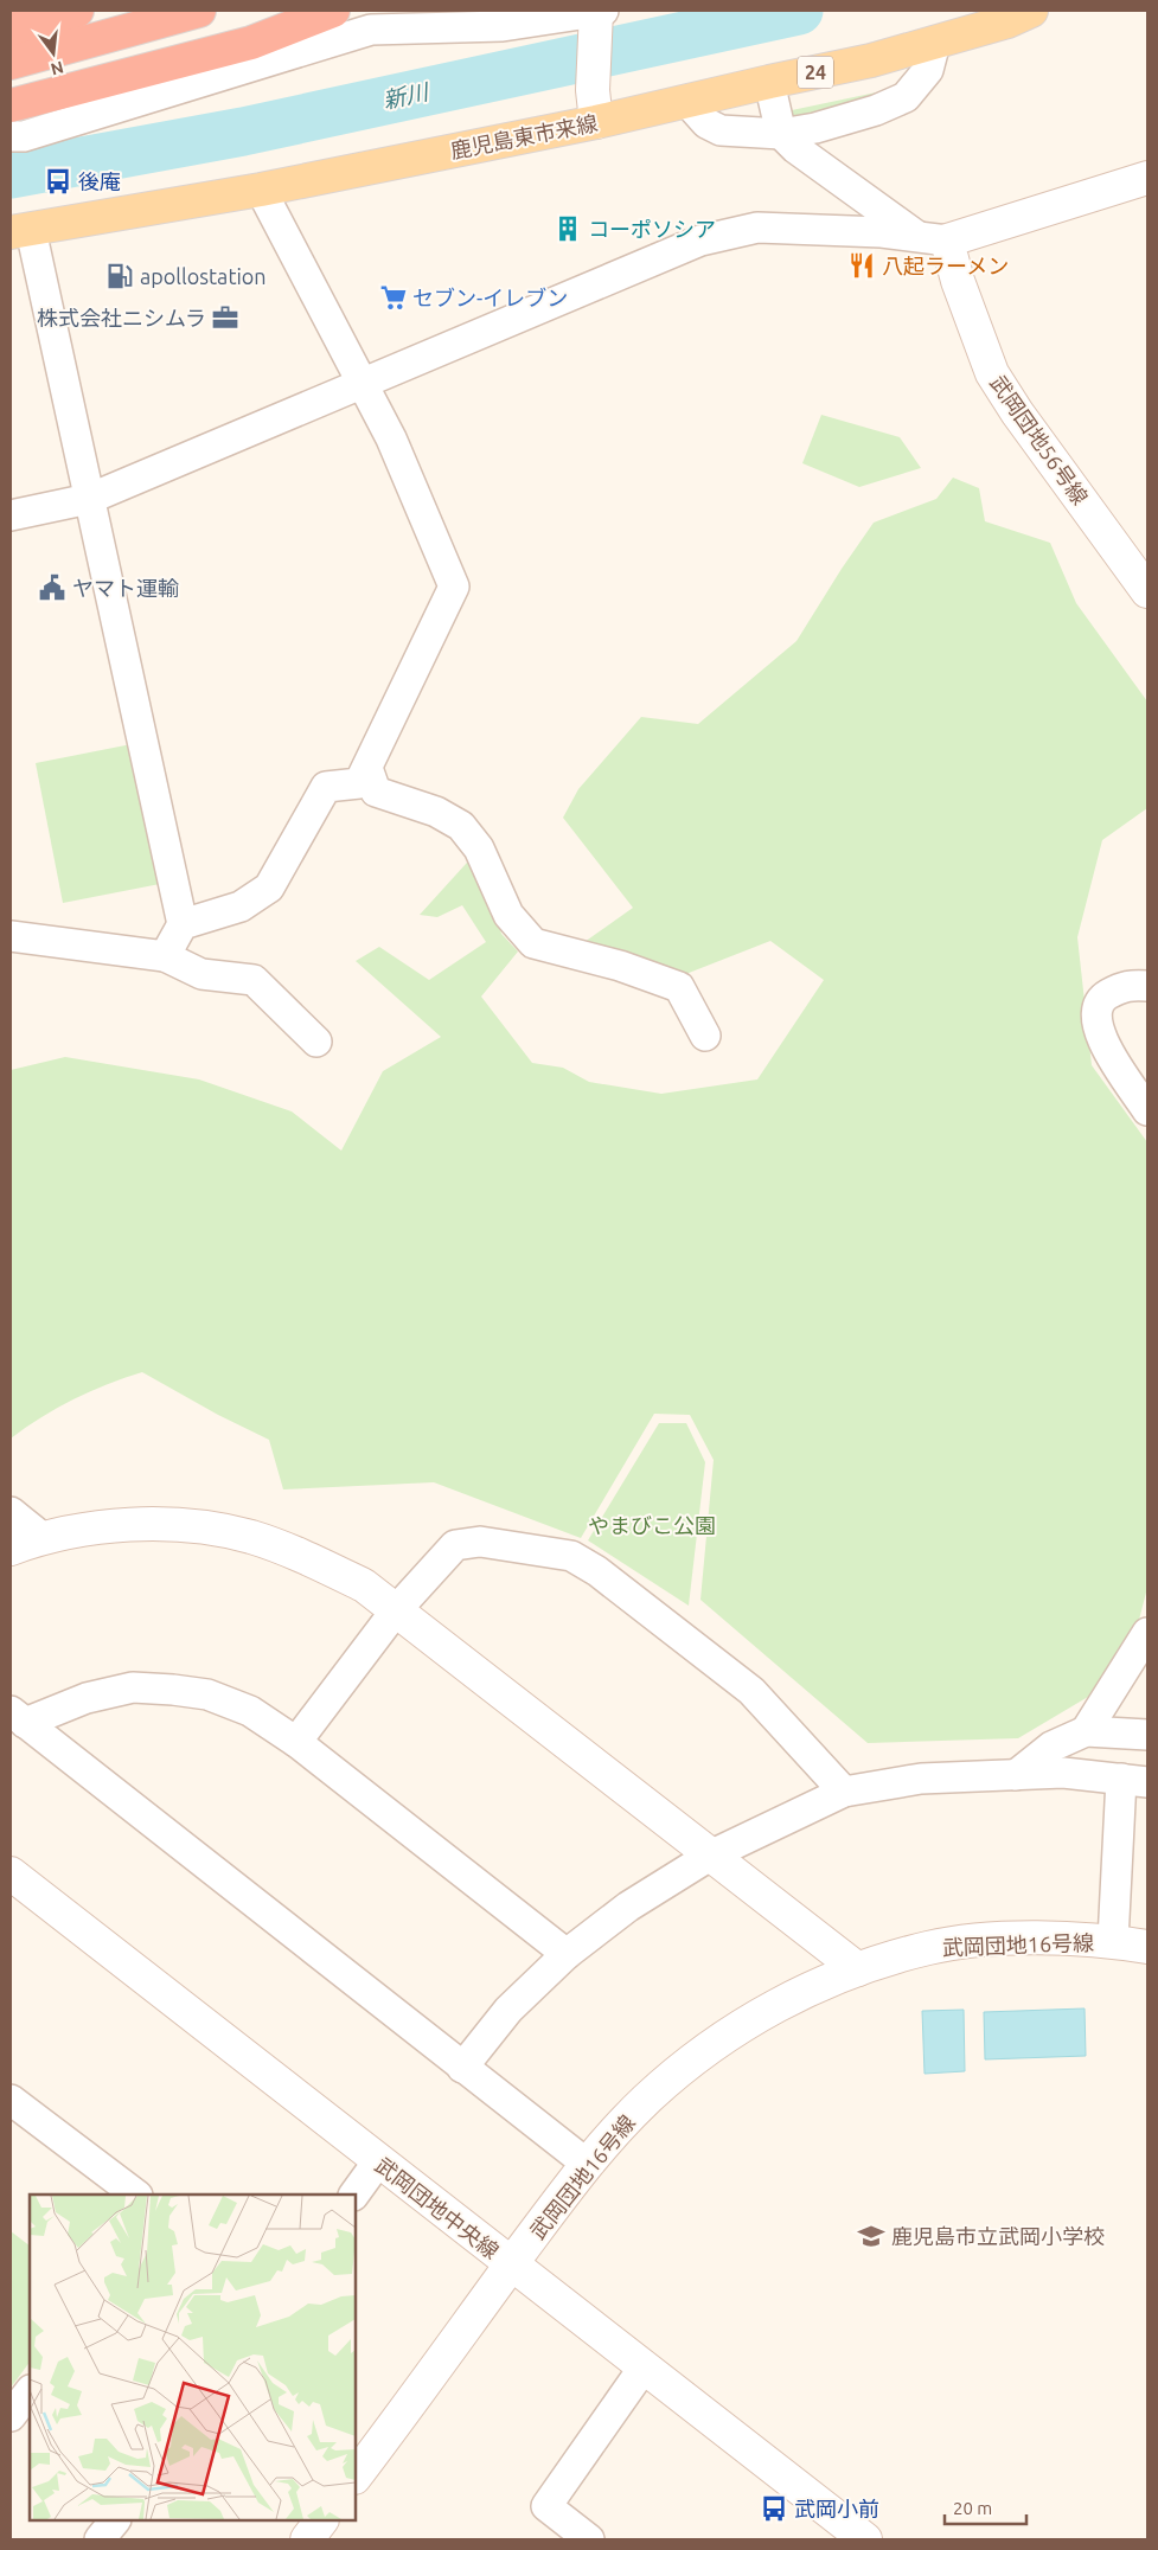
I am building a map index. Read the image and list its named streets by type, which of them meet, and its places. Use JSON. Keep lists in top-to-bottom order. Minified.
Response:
{"streets":{"main road":["24","鹿児島東市来線"],"street":["武岡団地56号線","武岡団地16号線","武岡団地中央線"]},"crossings":[["武岡団地16号線","武岡団地中央線"]],"water":["新川"],"parks":["やまびこ公園"],"places":{"bus stop":["後庵","武岡小前"],"building":["コーポソシア"],"restaurant":["八起ラーメン"],"fuel station":["apollostation"],"supermarket":["セブン-イレブン"],"office":["株式会社ニシムラ"],"public building":["ヤマト運輸"],"school or university":["鹿児島市立武岡小学校"]},"scale_bar":"20 m","north":"bottom"}
